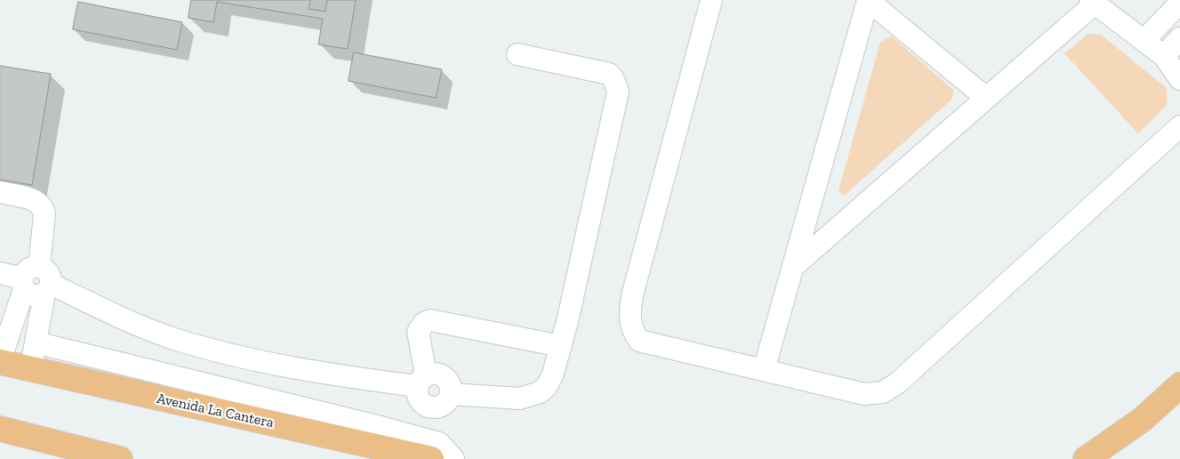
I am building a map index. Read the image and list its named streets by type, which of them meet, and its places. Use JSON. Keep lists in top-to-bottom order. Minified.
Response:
{"streets":{"main road":["Avenida La Cantera"]}}
